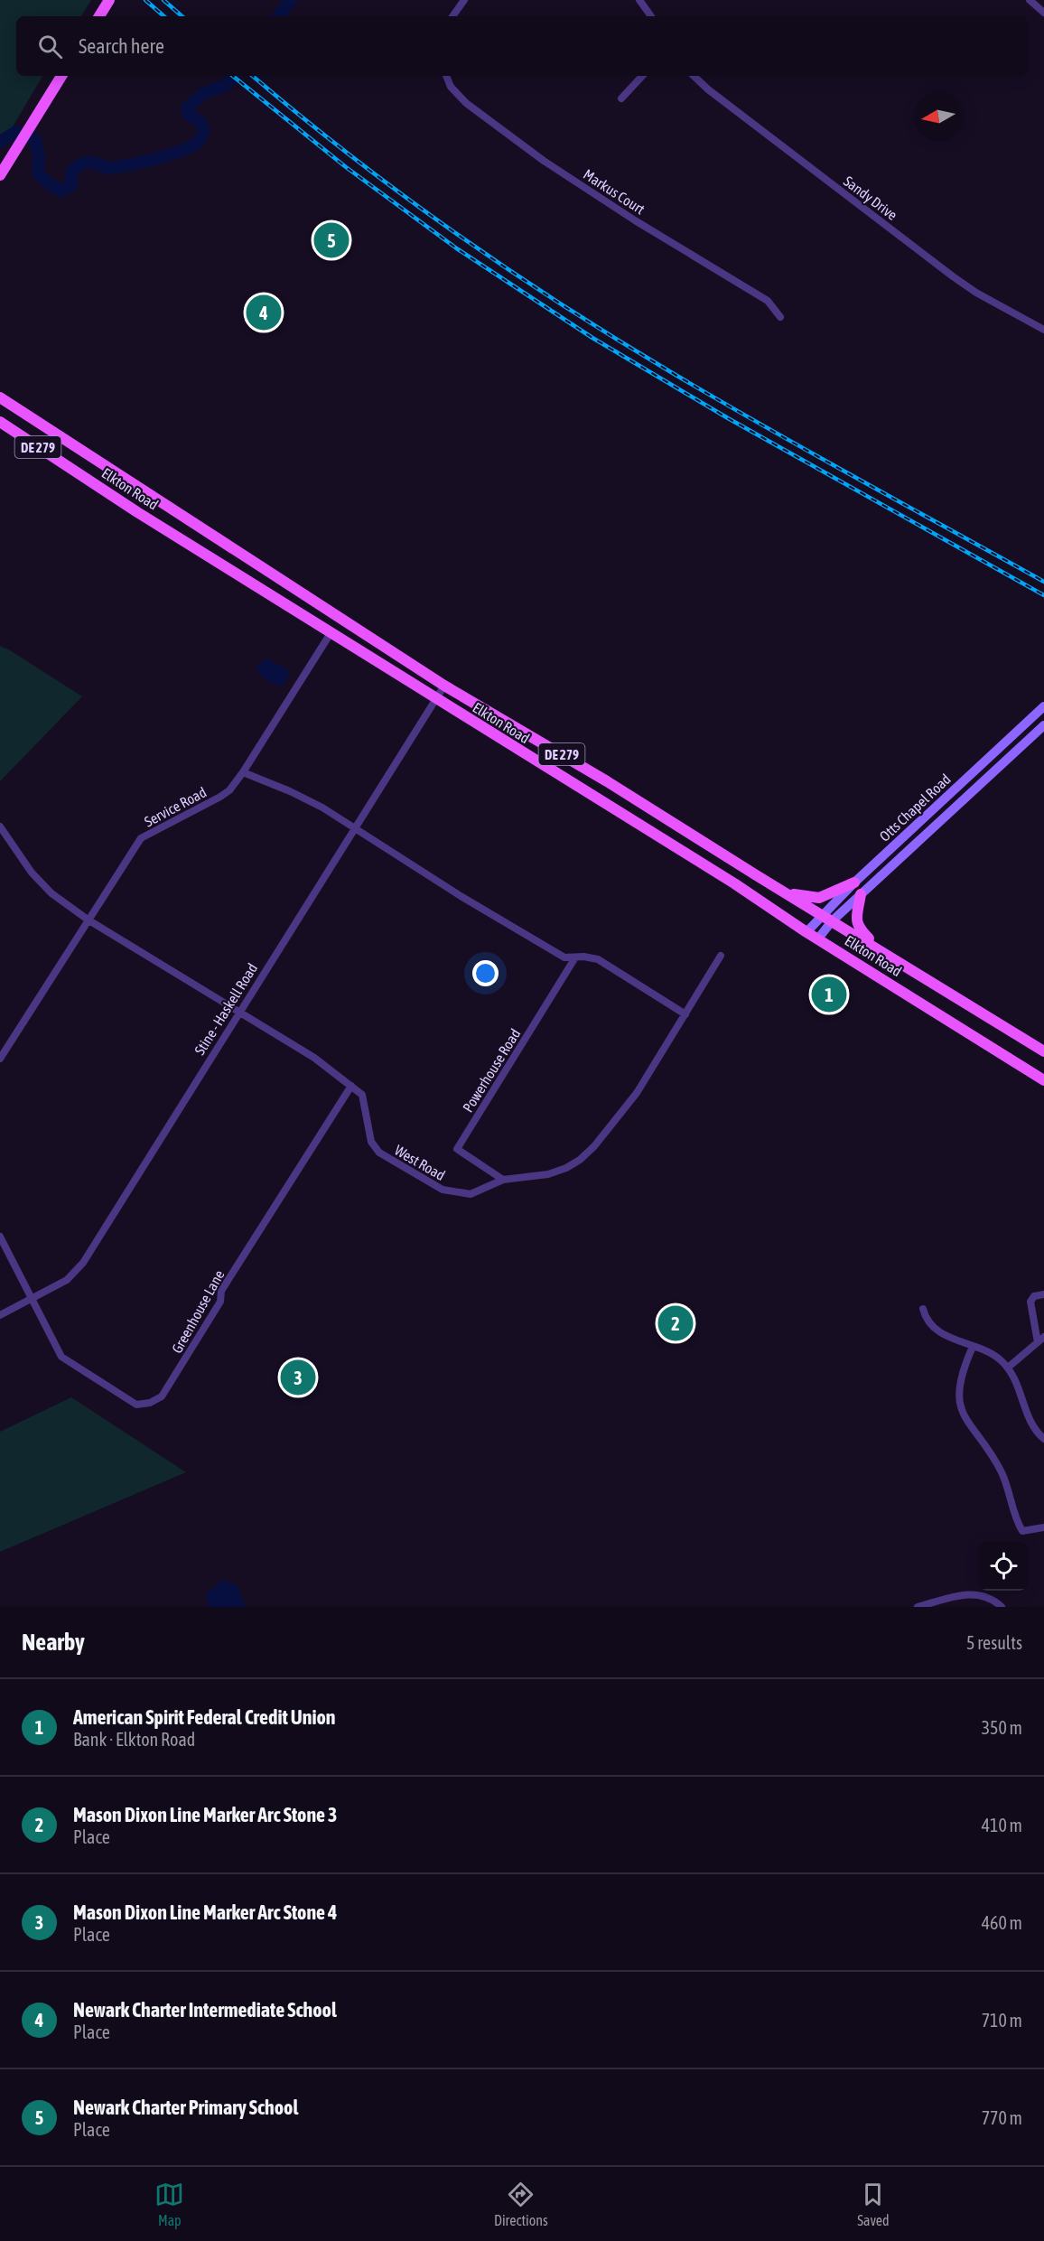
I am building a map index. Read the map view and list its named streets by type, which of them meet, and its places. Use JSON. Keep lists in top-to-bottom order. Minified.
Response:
{"streets":{"main road":["DE 279","Elkton Road","Otts Chapel Road"],"street":["Markus Court","Sandy Drive","Service Road","Stine - Haskell Road","Powerhouse Road","West Road","Greenhouse Lane"]},"crossings":[["Elkton Road","Service Road"],["Elkton Road","Otts Chapel Road"],["Elkton Road","Stine - Haskell Road"],["Service Road","West Road"],["Stine - Haskell Road","West Road"],["Stine - Haskell Road","Greenhouse Lane"],["Powerhouse Road","West Road"],["West Road","Greenhouse Lane"]],"north":"left","page":{"search":"Search here","pins":["5","4","1","2","3"],"heading":["Nearby","5 results"],"list":[{"mark":"1","name":"American Spirit Federal Credit Union","note":"Bank · Elkton Road","value":"350 m"},{"mark":"2","name":"Mason Dixon Line Marker Arc Stone 3","note":"Place","value":"410 m"},{"mark":"3","name":"Mason Dixon Line Marker Arc Stone 4","note":"Place","value":"460 m"},{"mark":"4","name":"Newark Charter Intermediate School","note":"Place","value":"710 m"},{"mark":"5","name":"Newark Charter Primary School","note":"Place","value":"770 m"}],"nav":["Map","Directions","Saved"]}}
